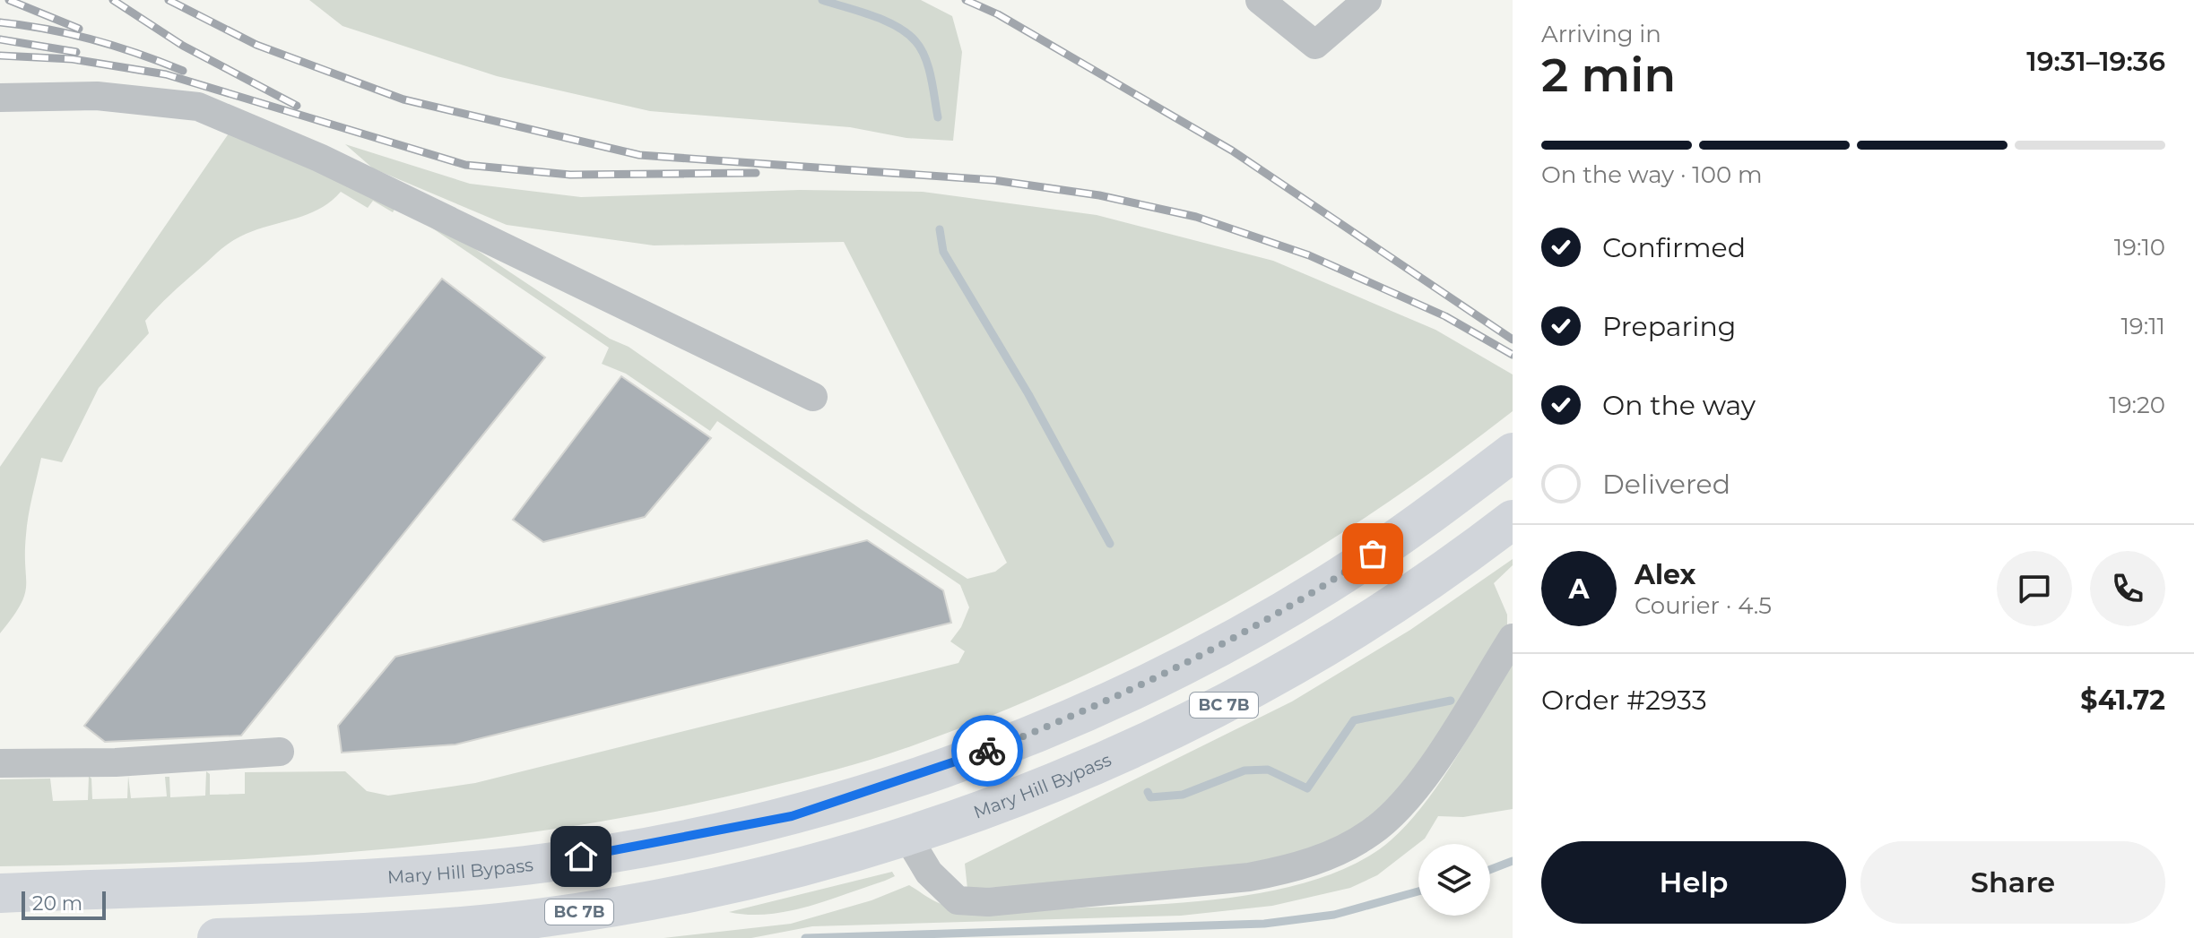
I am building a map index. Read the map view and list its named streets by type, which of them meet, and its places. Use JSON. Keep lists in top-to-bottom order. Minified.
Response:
{"streets":{"highway":["BC 7B","Mary Hill Bypass"]},"scale_bar":"20 m","page":{"heading":["2 min","Arriving in","19:31–19:36"],"panel":["Alex","Courier · 4.5","Order #2933","$41.72"],"bar":"On the way · 100 m","list":[["Confirmed","19:10"],["Preparing","19:11"],["On the way","19:20"],"Delivered"],"round":"A","buttons":["Help","Share"],"scale":"20 m"}}
